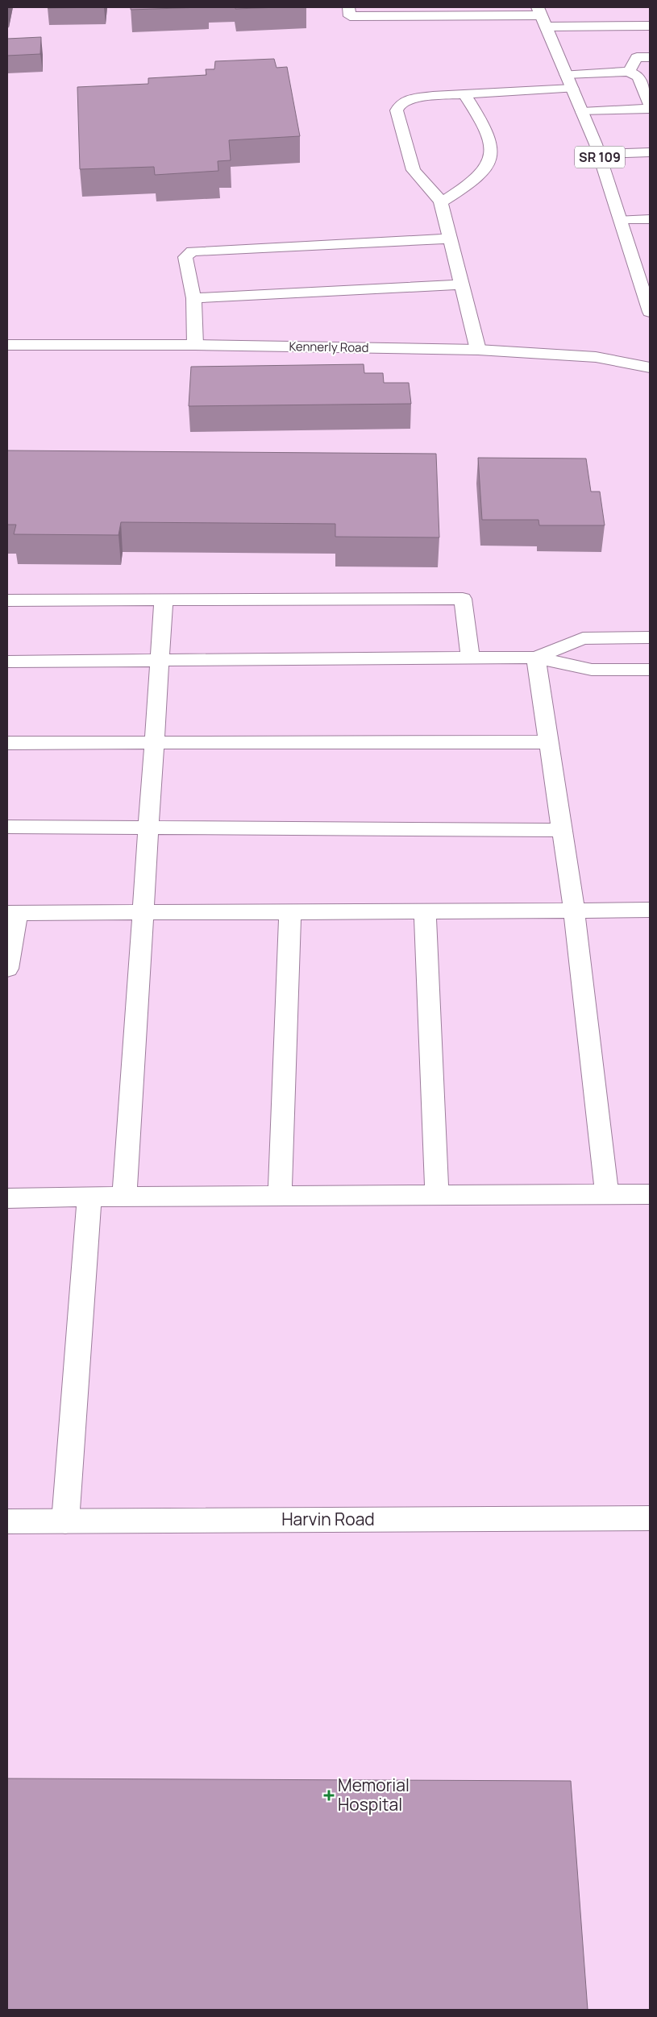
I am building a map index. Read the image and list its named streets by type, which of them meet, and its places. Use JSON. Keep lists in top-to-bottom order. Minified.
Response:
{"streets":{"street":["SR 109","Kennerly Road","Harvin Road"]},"places":{"health":["Memorial Hospital"]}}
